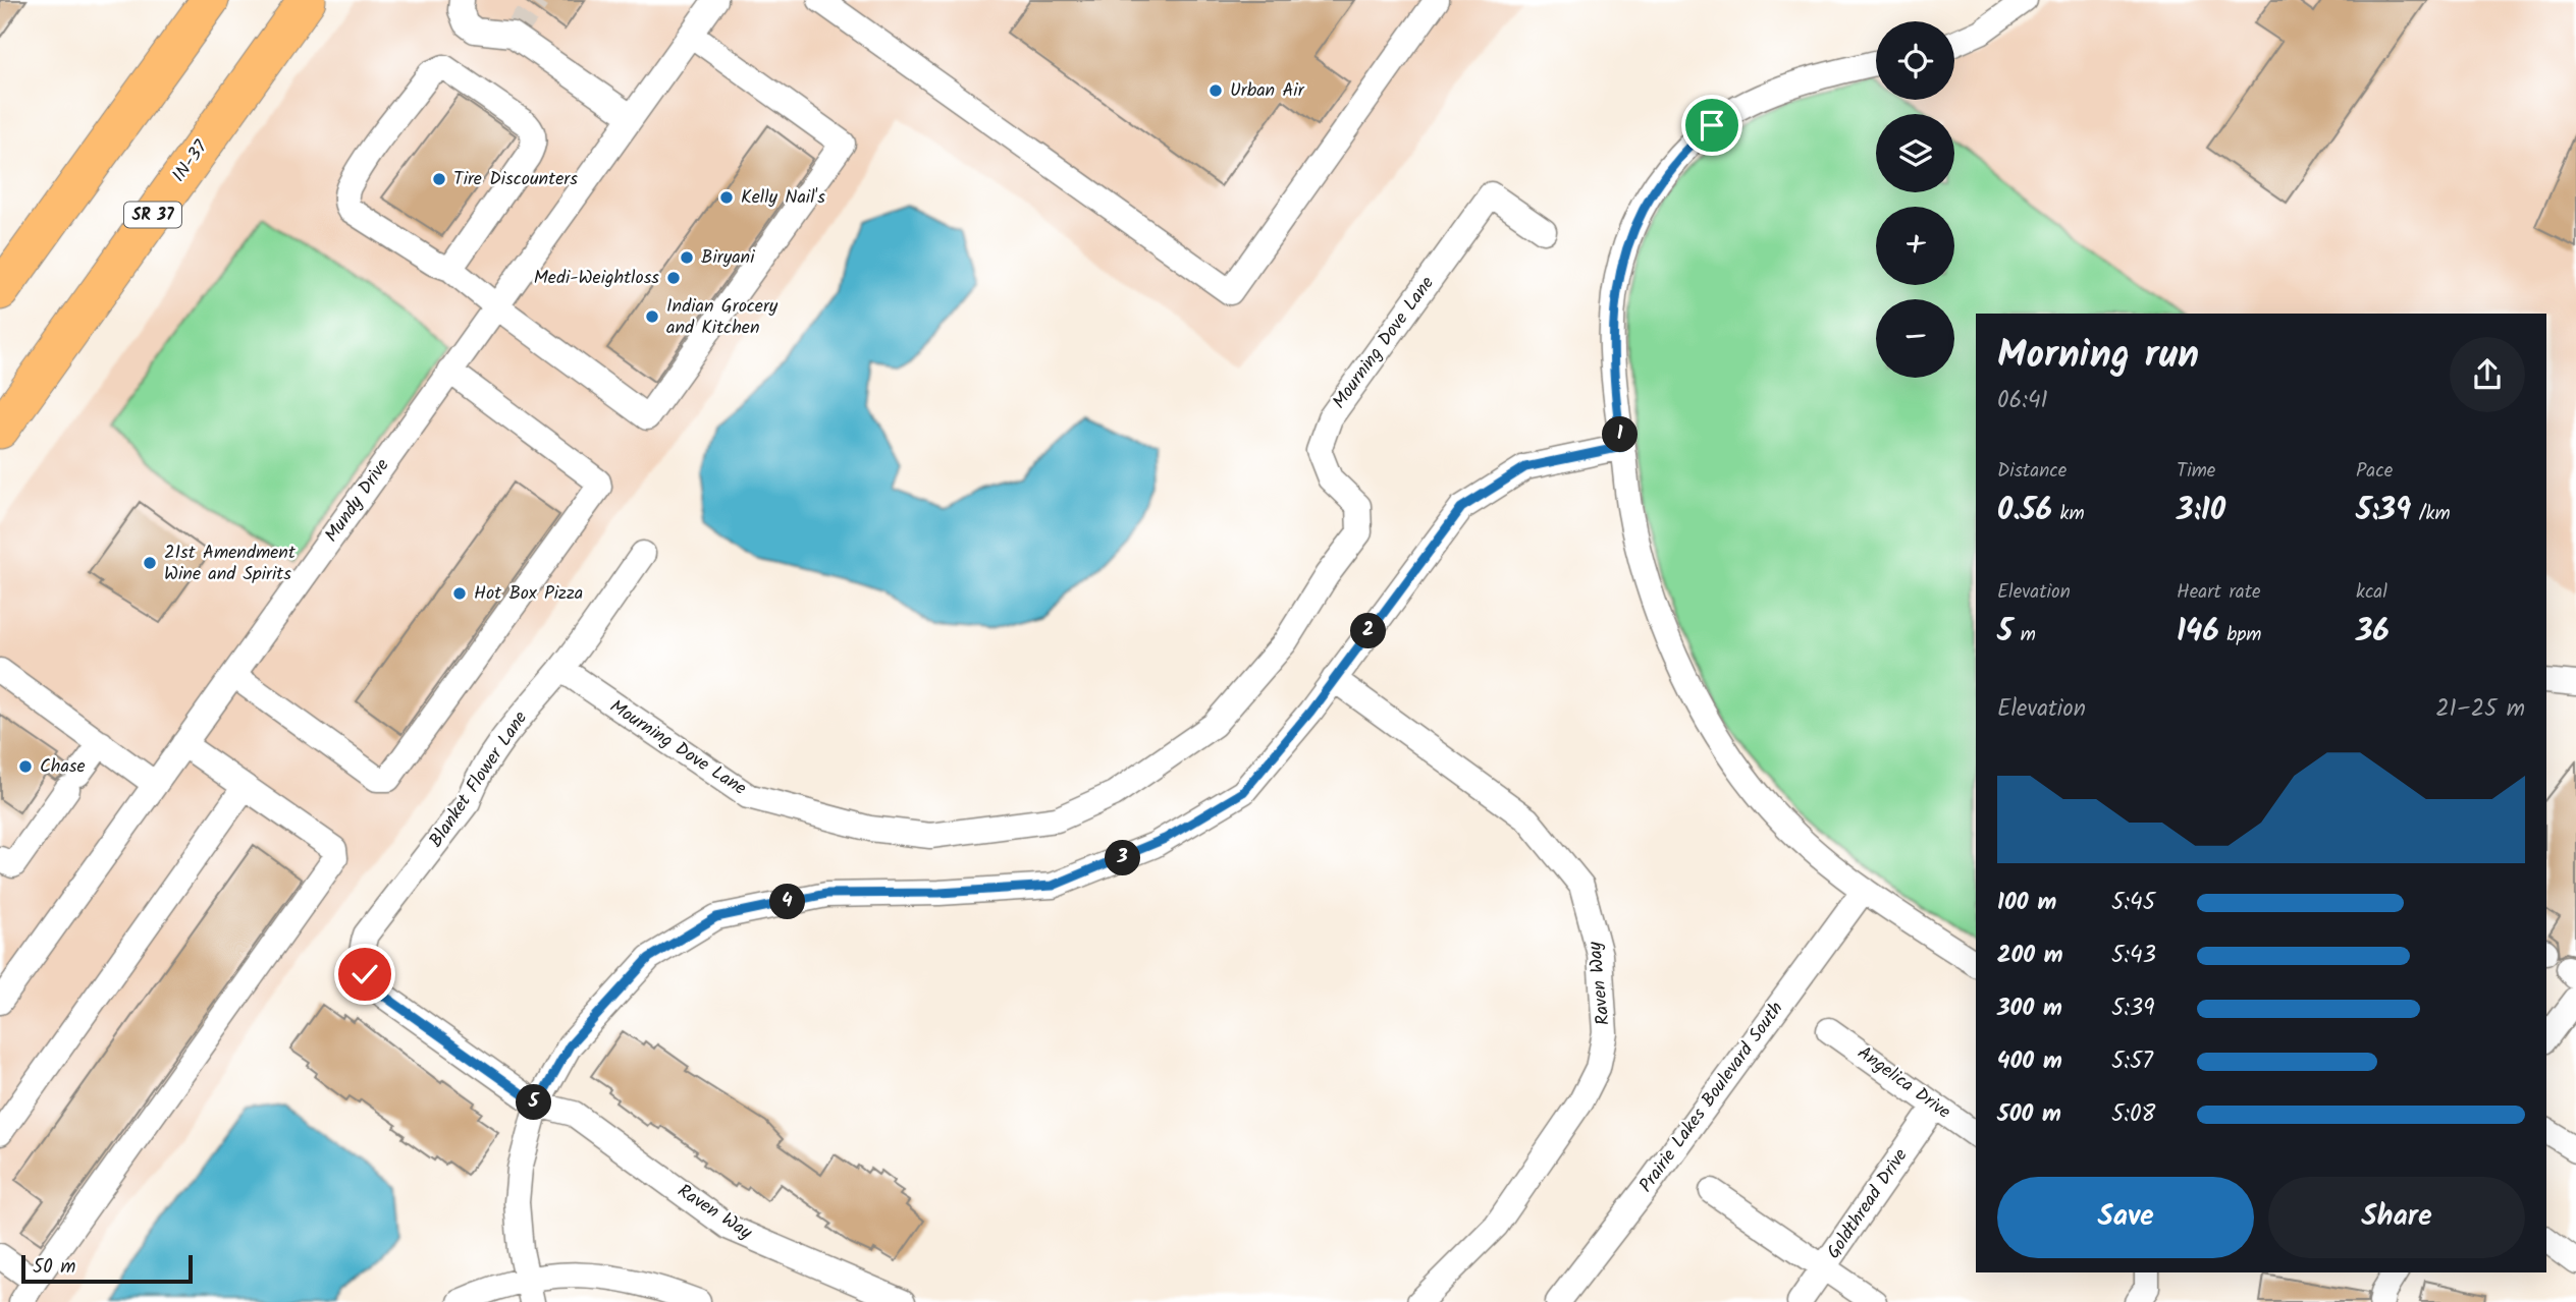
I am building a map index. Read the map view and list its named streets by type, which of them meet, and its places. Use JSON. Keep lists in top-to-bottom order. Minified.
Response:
{"streets":{"highway":["IN-37","SR 37"],"street":["Mourning Dove Lane","Mundy Drive","Blanket Flower Lane","Raven Way","Angelica Drive","Prairie Lakes Boulevard South","Goldthread Drive"]},"crossings":[["Mourning Dove Lane","Blanket Flower Lane"],["Blanket Flower Lane","Raven Way"],["Angelica Drive","Goldthread Drive"]],"places":["Urban Air","Tire Discounters","Kelly Nail's","Biryani","Medi-Weightloss","Indian Grocery and Kitchen","21st Amendment Wine and Spirits","Hot Box Pizza","Chase"],"scale_bar":"50 m","page":{"map_buttons":["+","−"],"heading":["Morning run","06:41"],"pins":["1","2","3","4","5"],"stats":[["Distance","0.56 km"],["Time","3:10"],["Pace","5:39 /km"],["Elevation","5 m"],["Heart rate","146 bpm"],["kcal","36"]],"chart":["Elevation","21–25 m"],"list":[{"name":"100 m","note":"5:45"},{"name":"200 m","note":"5:43"},{"name":"300 m","note":"5:39"},{"name":"400 m","note":"5:57"},{"name":"500 m","note":"5:08"}],"buttons":["Save","Share"],"scale":"50 m"}}
